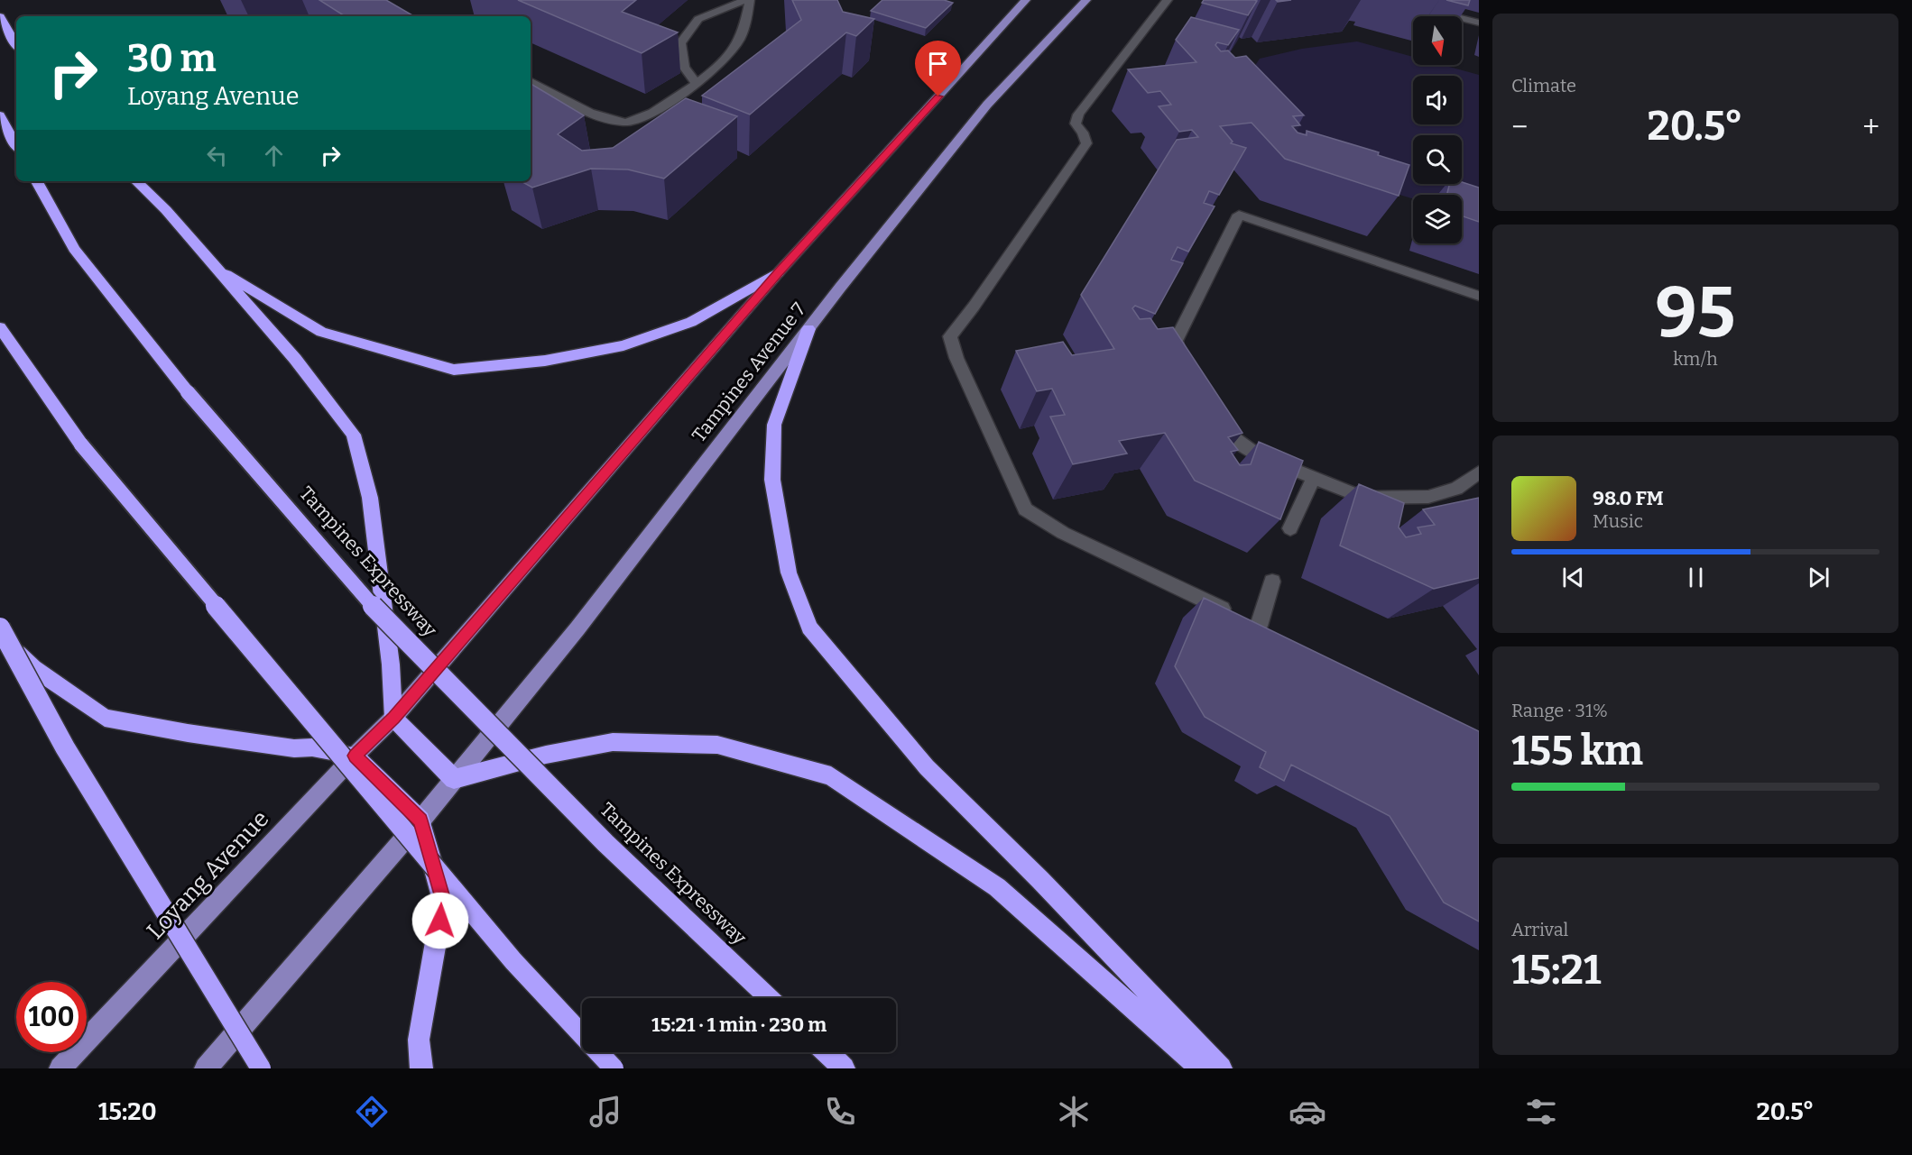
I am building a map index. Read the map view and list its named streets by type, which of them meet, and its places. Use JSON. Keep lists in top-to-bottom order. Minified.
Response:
{"streets":{"highway":["Tampines Expressway"],"main road":["Tampines Avenue 7","Loyang Avenue"]},"crossings":[["Tampines Avenue 7","Loyang Avenue"]],"north":"bottom","page":{"tile":["Climate",["95","km/h"],["Range · 31%","155 km"],["Arrival","15:21"]],"turn":["30 m","Loyang Avenue"],"heat":["−","20.5°","+"],"song":["98.0 FM","Music"],"limit":"100","trip":"15:21 · 1 min · 230 m","tabs":["15:20","20.5°"]}}
